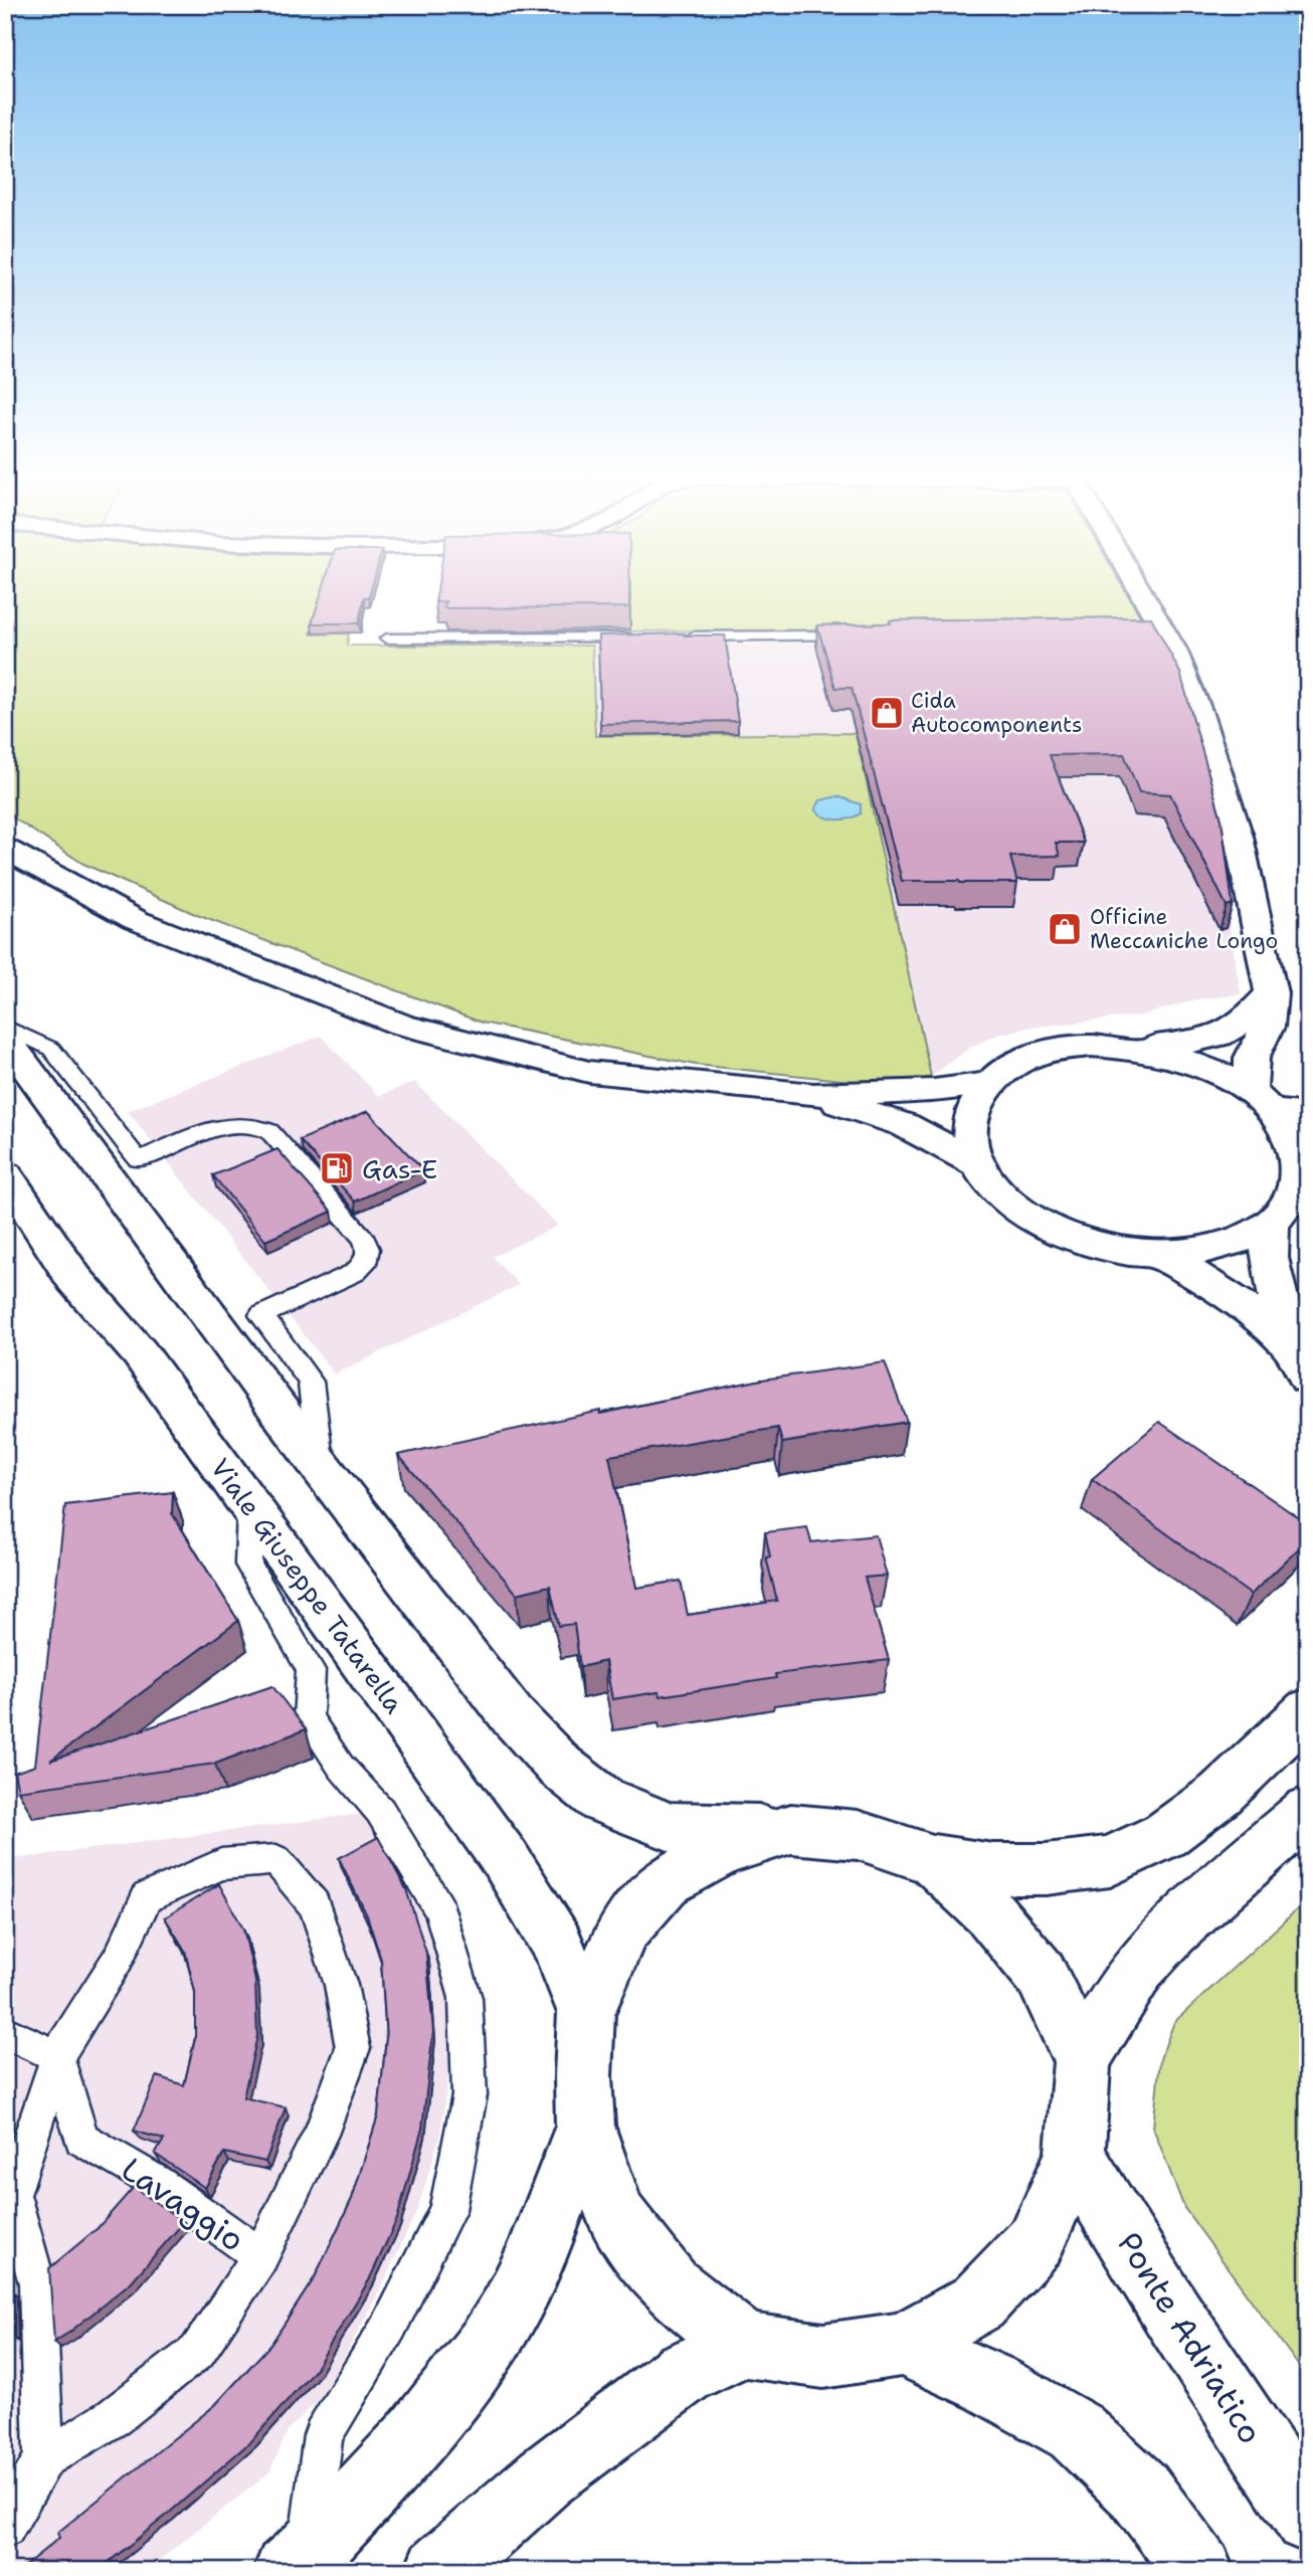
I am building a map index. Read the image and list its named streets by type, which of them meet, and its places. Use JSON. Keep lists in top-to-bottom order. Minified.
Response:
{"streets":{"street":["Viale Giuseppe Tatarella","Ponte Adriatico"],"lane":["Lavaggio"]},"places":{"shop":["Cida Autocomponents","Officine Meccaniche Longo"],"fuel station":["Gas-E"]}}
